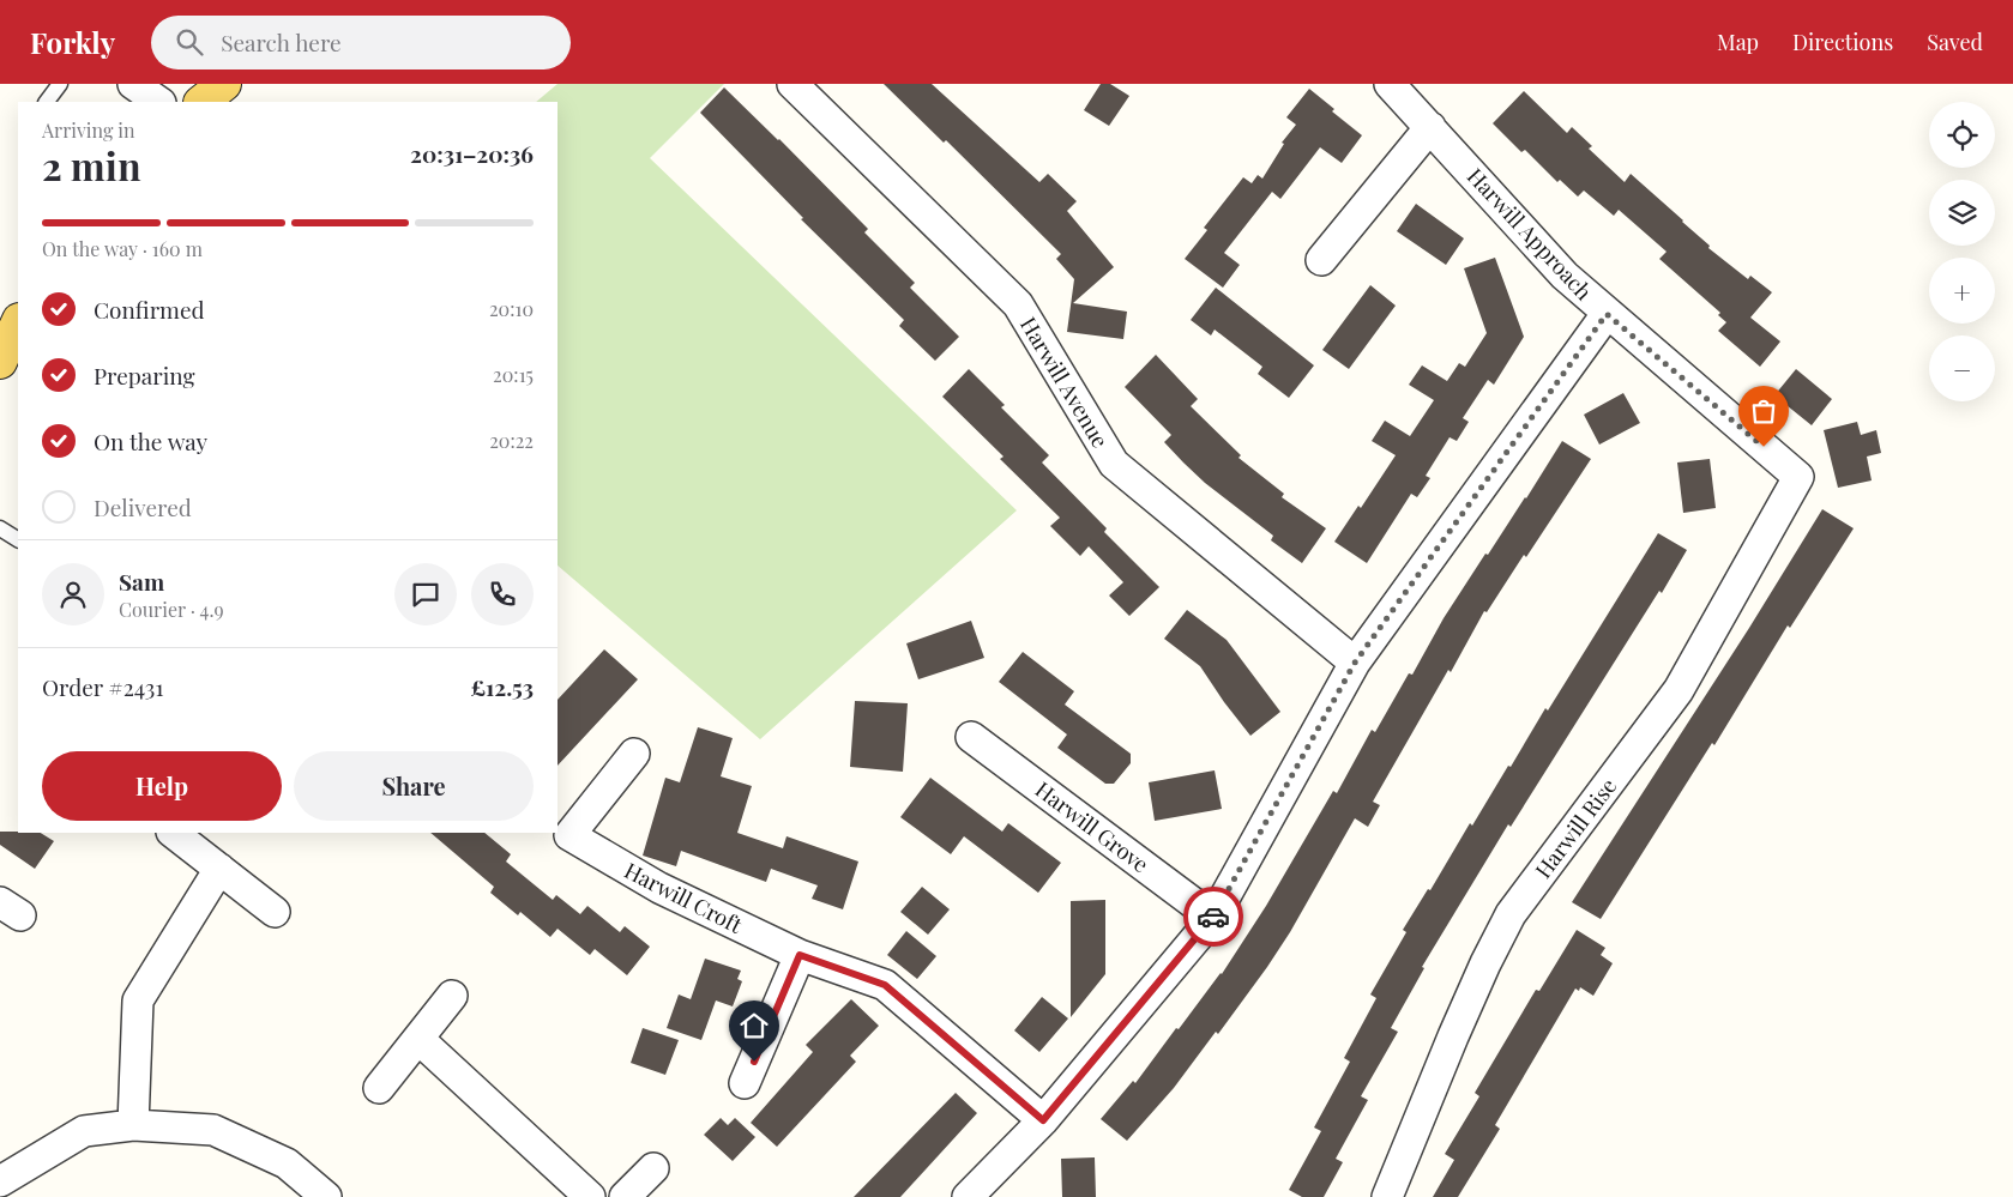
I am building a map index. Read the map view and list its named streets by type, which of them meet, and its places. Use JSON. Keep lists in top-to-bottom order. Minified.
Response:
{"streets":{"street":["Harwill Approach","Harwill Avenue","Harwill Grove","Harwill Rise","Harwill Croft"]},"crossings":[["Harwill Approach","Harwill Rise"]],"page":{"header":"Forkly","search":"Search here","nav":["Map","Directions","Saved"],"map_buttons":["+","−"],"heading":["2 min","Arriving in","20:31–20:36"],"panel":["Sam","Courier · 4.9","Order #2431","£12.53"],"bar":"On the way · 160 m","list":[["Confirmed","20:10"],["Preparing","20:15"],["On the way","20:22"],"Delivered"],"buttons":["Help","Share"]}}
